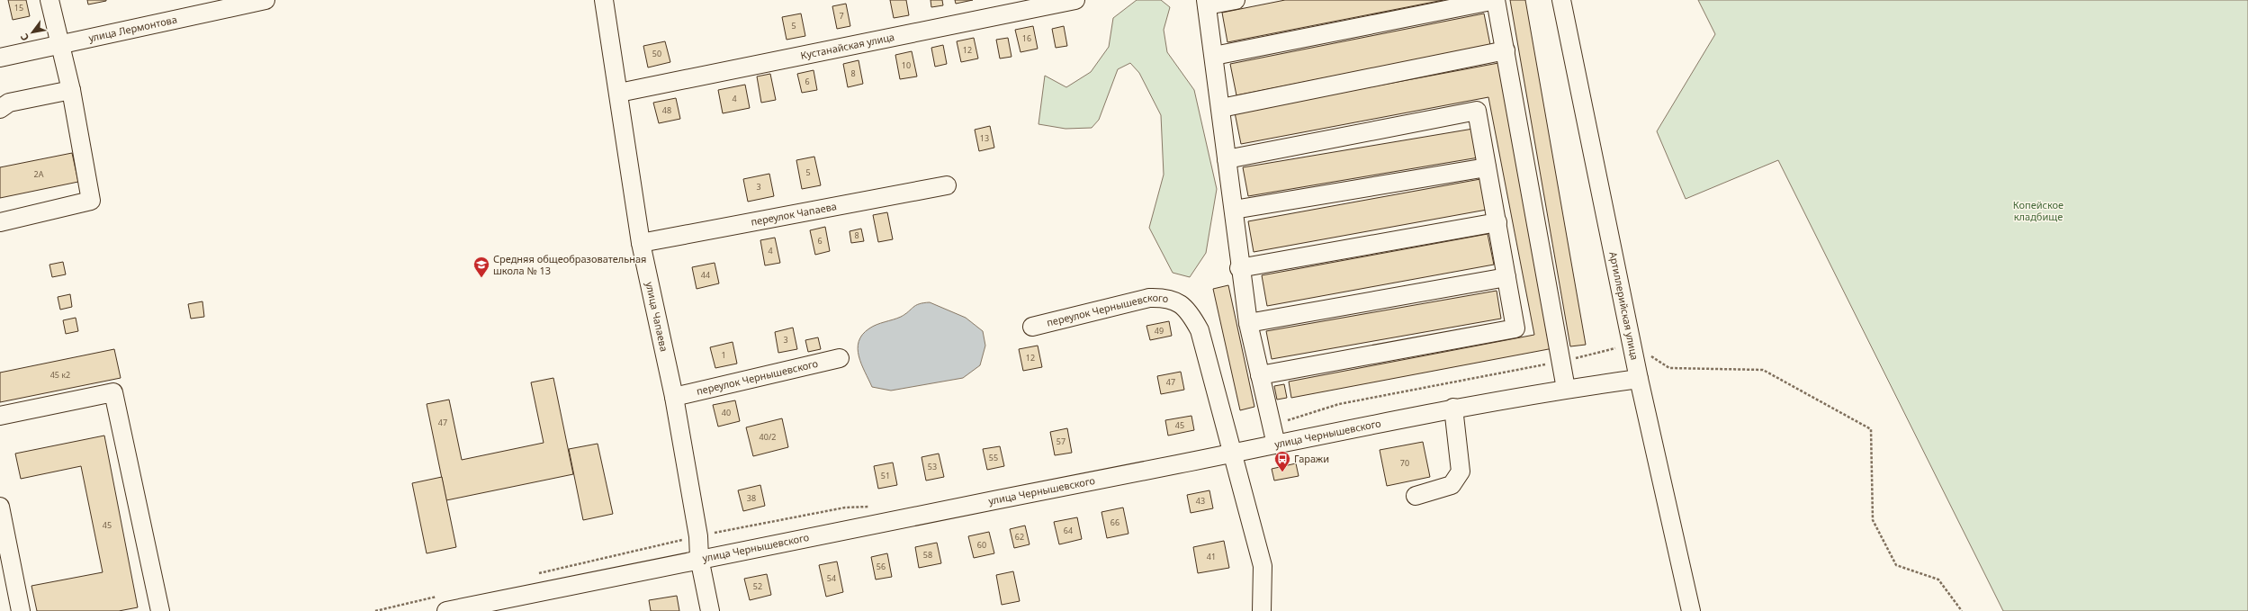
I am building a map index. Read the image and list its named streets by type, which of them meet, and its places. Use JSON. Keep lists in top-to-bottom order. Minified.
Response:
{"streets":{"street":["улица Лермонтова","Кустанайская улица","переулок Чапаева","Артиллерийская улица","переулок Чернышевского","улица Чапаева","улица Чернышевского"]},"crossings":[["Кустанайская улица","улица Чапаева"],["переулок Чапаева","улица Чапаева"],["Артиллерийская улица","улица Чернышевского"],["переулок Чернышевского","улица Чапаева"],["переулок Чернышевского","улица Чернышевского"],["улица Чапаева","улица Чернышевского"]],"parks":["Копейское кладбище"],"places":{"school or university":["Средняя общеобразовательная школа № 13"],"bus stop":["Гаражи"]},"house_numbers":["15","7","5","16","12","50","10","8","6","4","48","13","5","2А","3","8","6","4","44","49","3","1","12","45 к2","47","40","47","45","40/2","57","55","70","53","51","38","43","66","45","64","62","60","58","41","56","54","52"],"north":"bottom left"}
